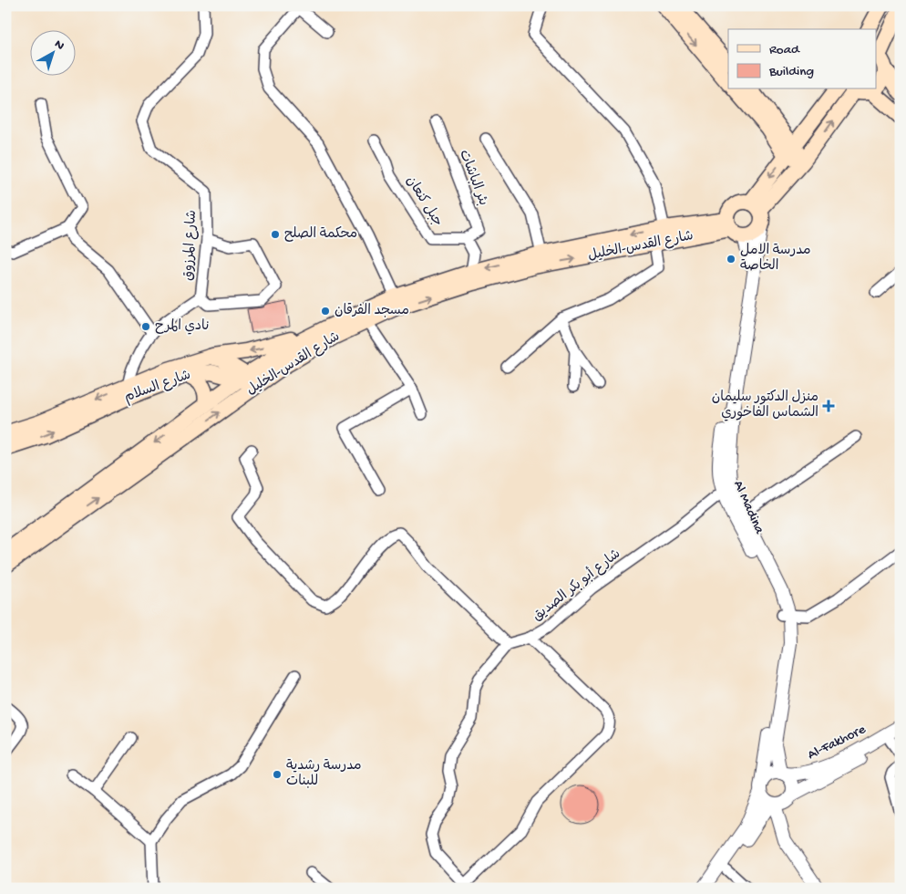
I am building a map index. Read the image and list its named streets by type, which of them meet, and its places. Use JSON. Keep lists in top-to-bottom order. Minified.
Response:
{"streets":{"main road":["شارع القدس-الخليل","شارع السلام"],"street":["بئر الباشات","جبل كنعان","شارع المرزوق","Al Madina","شارع أبو بكر الصديق","Al-Fakhore"]},"crossings":[["بئر الباشات","جبل كنعان"],["شارع المرزوق","شارع السلام"],["شارع القدس-الخليل","شارع السلام"],["Al Madina","شارع أبو بكر الصديق"],["Al Madina","Al-Fakhore"]],"places":{"other":["محكمة الصلح","مدرسة الامل الخاصة","مسجد الفرقان","نادي المرح","مدرسة رشدية للبنات"],"health":["منزل الدكتور سليمان الشماس الفاخوري"]},"legend":["Road","Building"],"north":"top right"}
